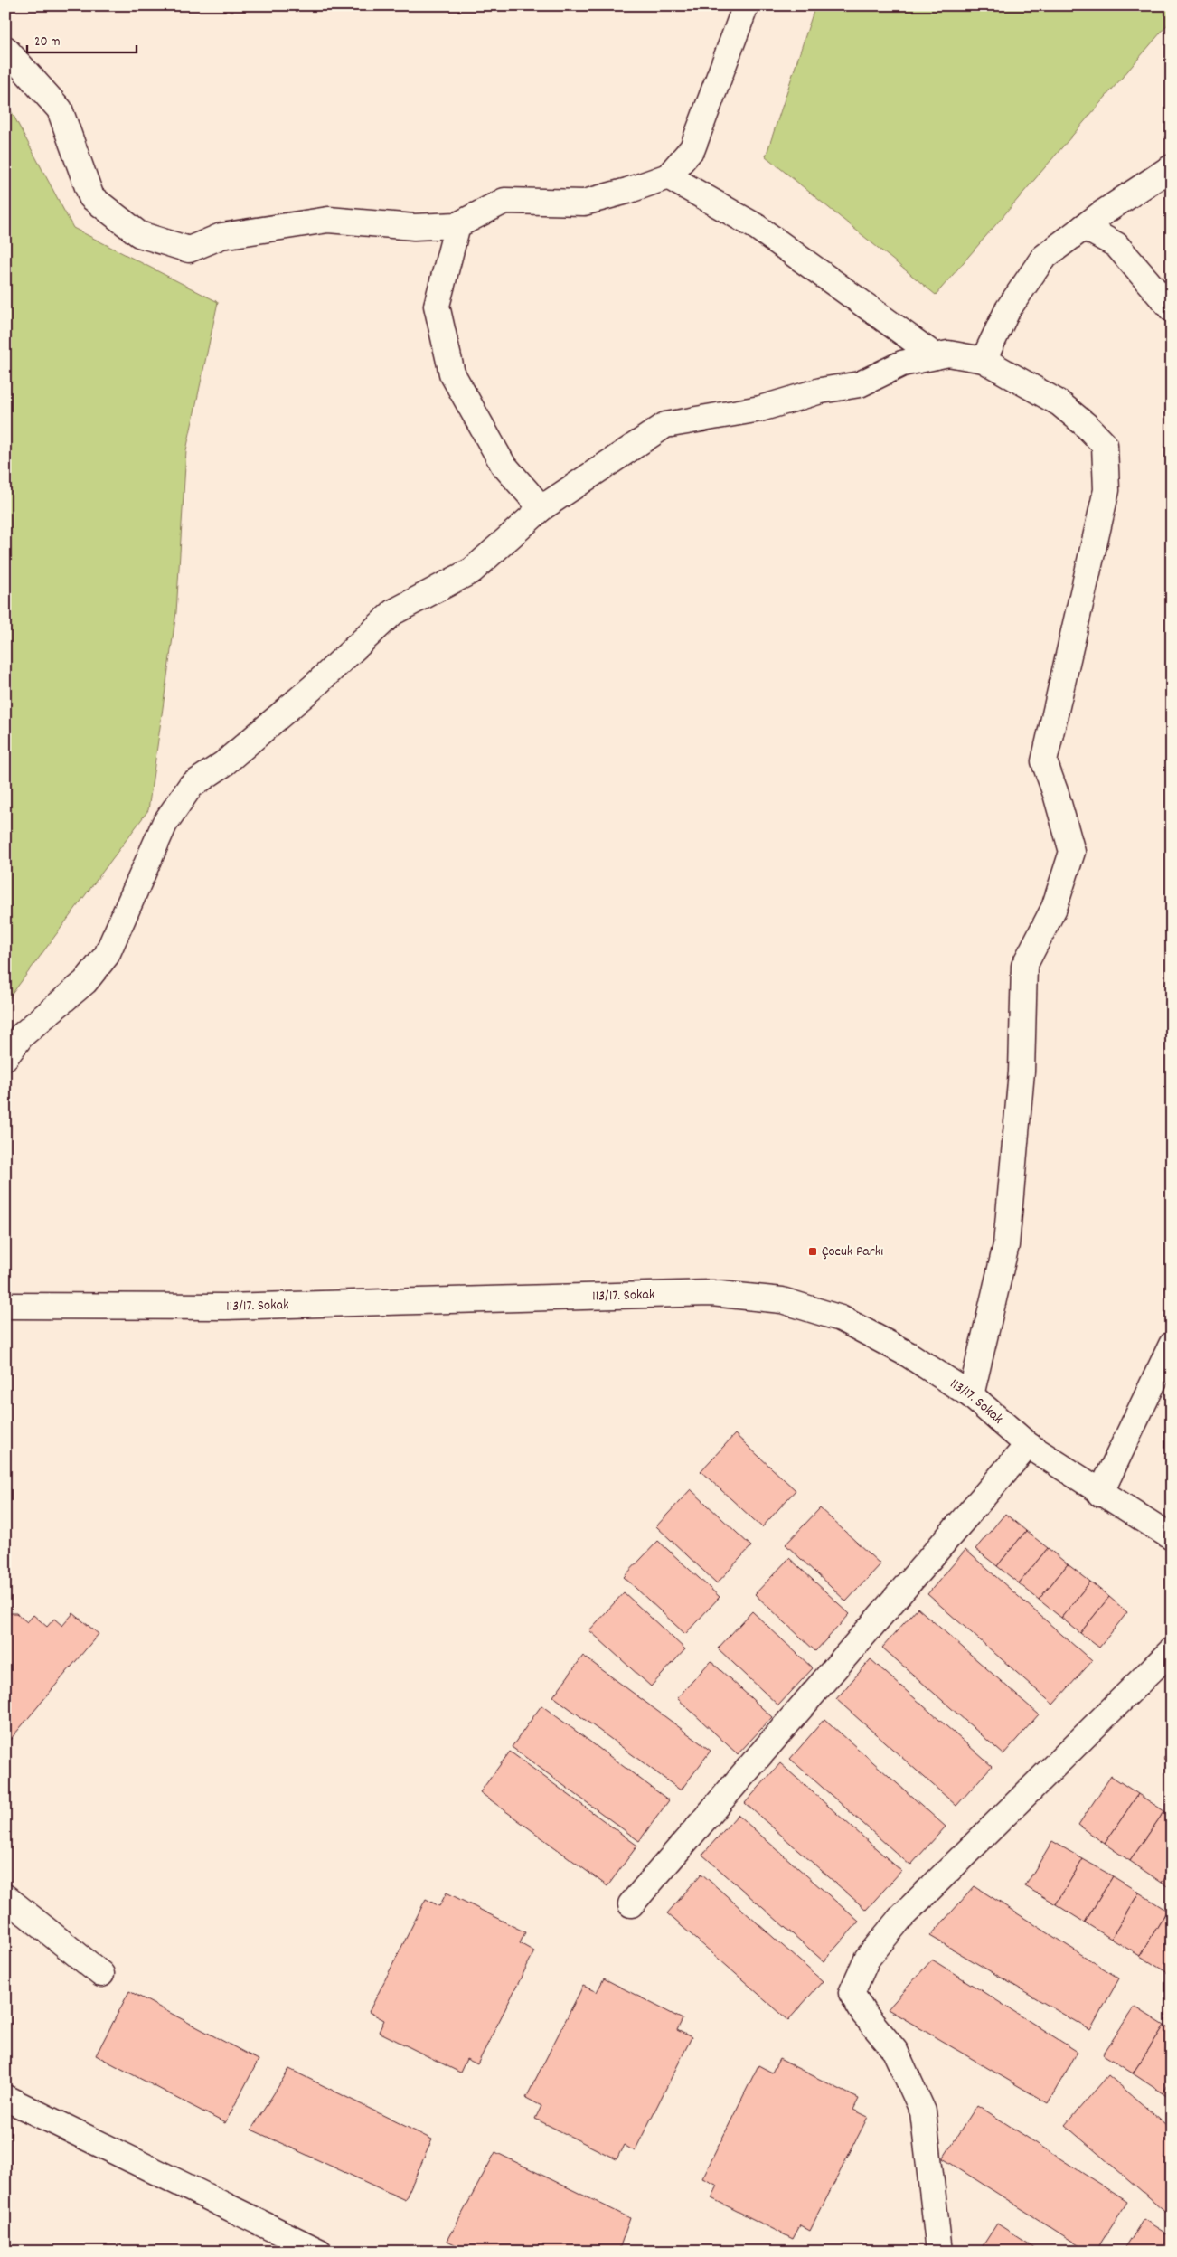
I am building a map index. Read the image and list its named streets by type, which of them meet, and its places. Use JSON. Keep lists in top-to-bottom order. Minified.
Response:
{"streets":{"street":["113/17. Sokak"]},"places":{"transit":["Çocuk Parkı"]},"scale_bar":"20 m"}
